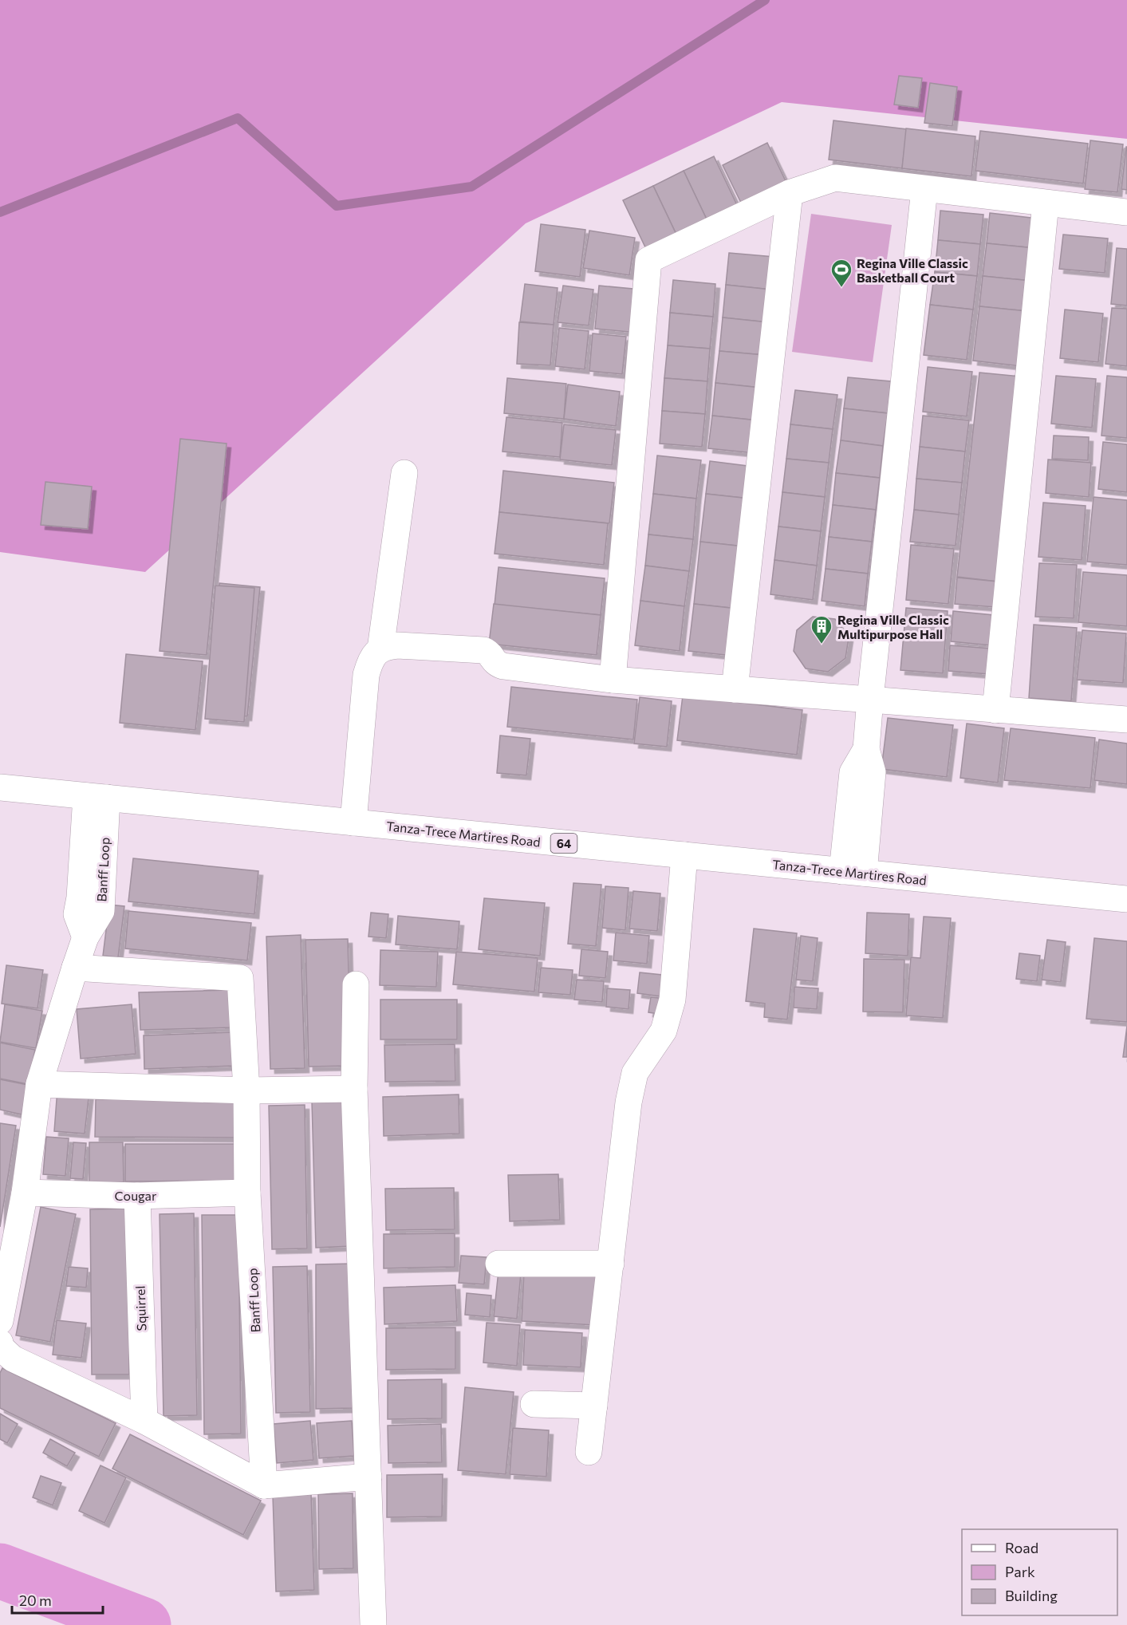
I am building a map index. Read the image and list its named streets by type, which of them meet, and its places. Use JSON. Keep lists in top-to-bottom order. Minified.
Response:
{"streets":{"street":["Tanza-Trece Martires Road","64","Banff Loop","Cougar","Squirrel"]},"crossings":[["Tanza-Trece Martires Road","Banff Loop"],["Banff Loop","Cougar"],["Cougar","Squirrel"]],"places":{"sports":["Regina Ville Classic Basketball Court"],"building":["Regina Ville Classic Multipurpose Hall"]},"legend":["Road","Park","Building"],"scale_bar":"20 m"}
